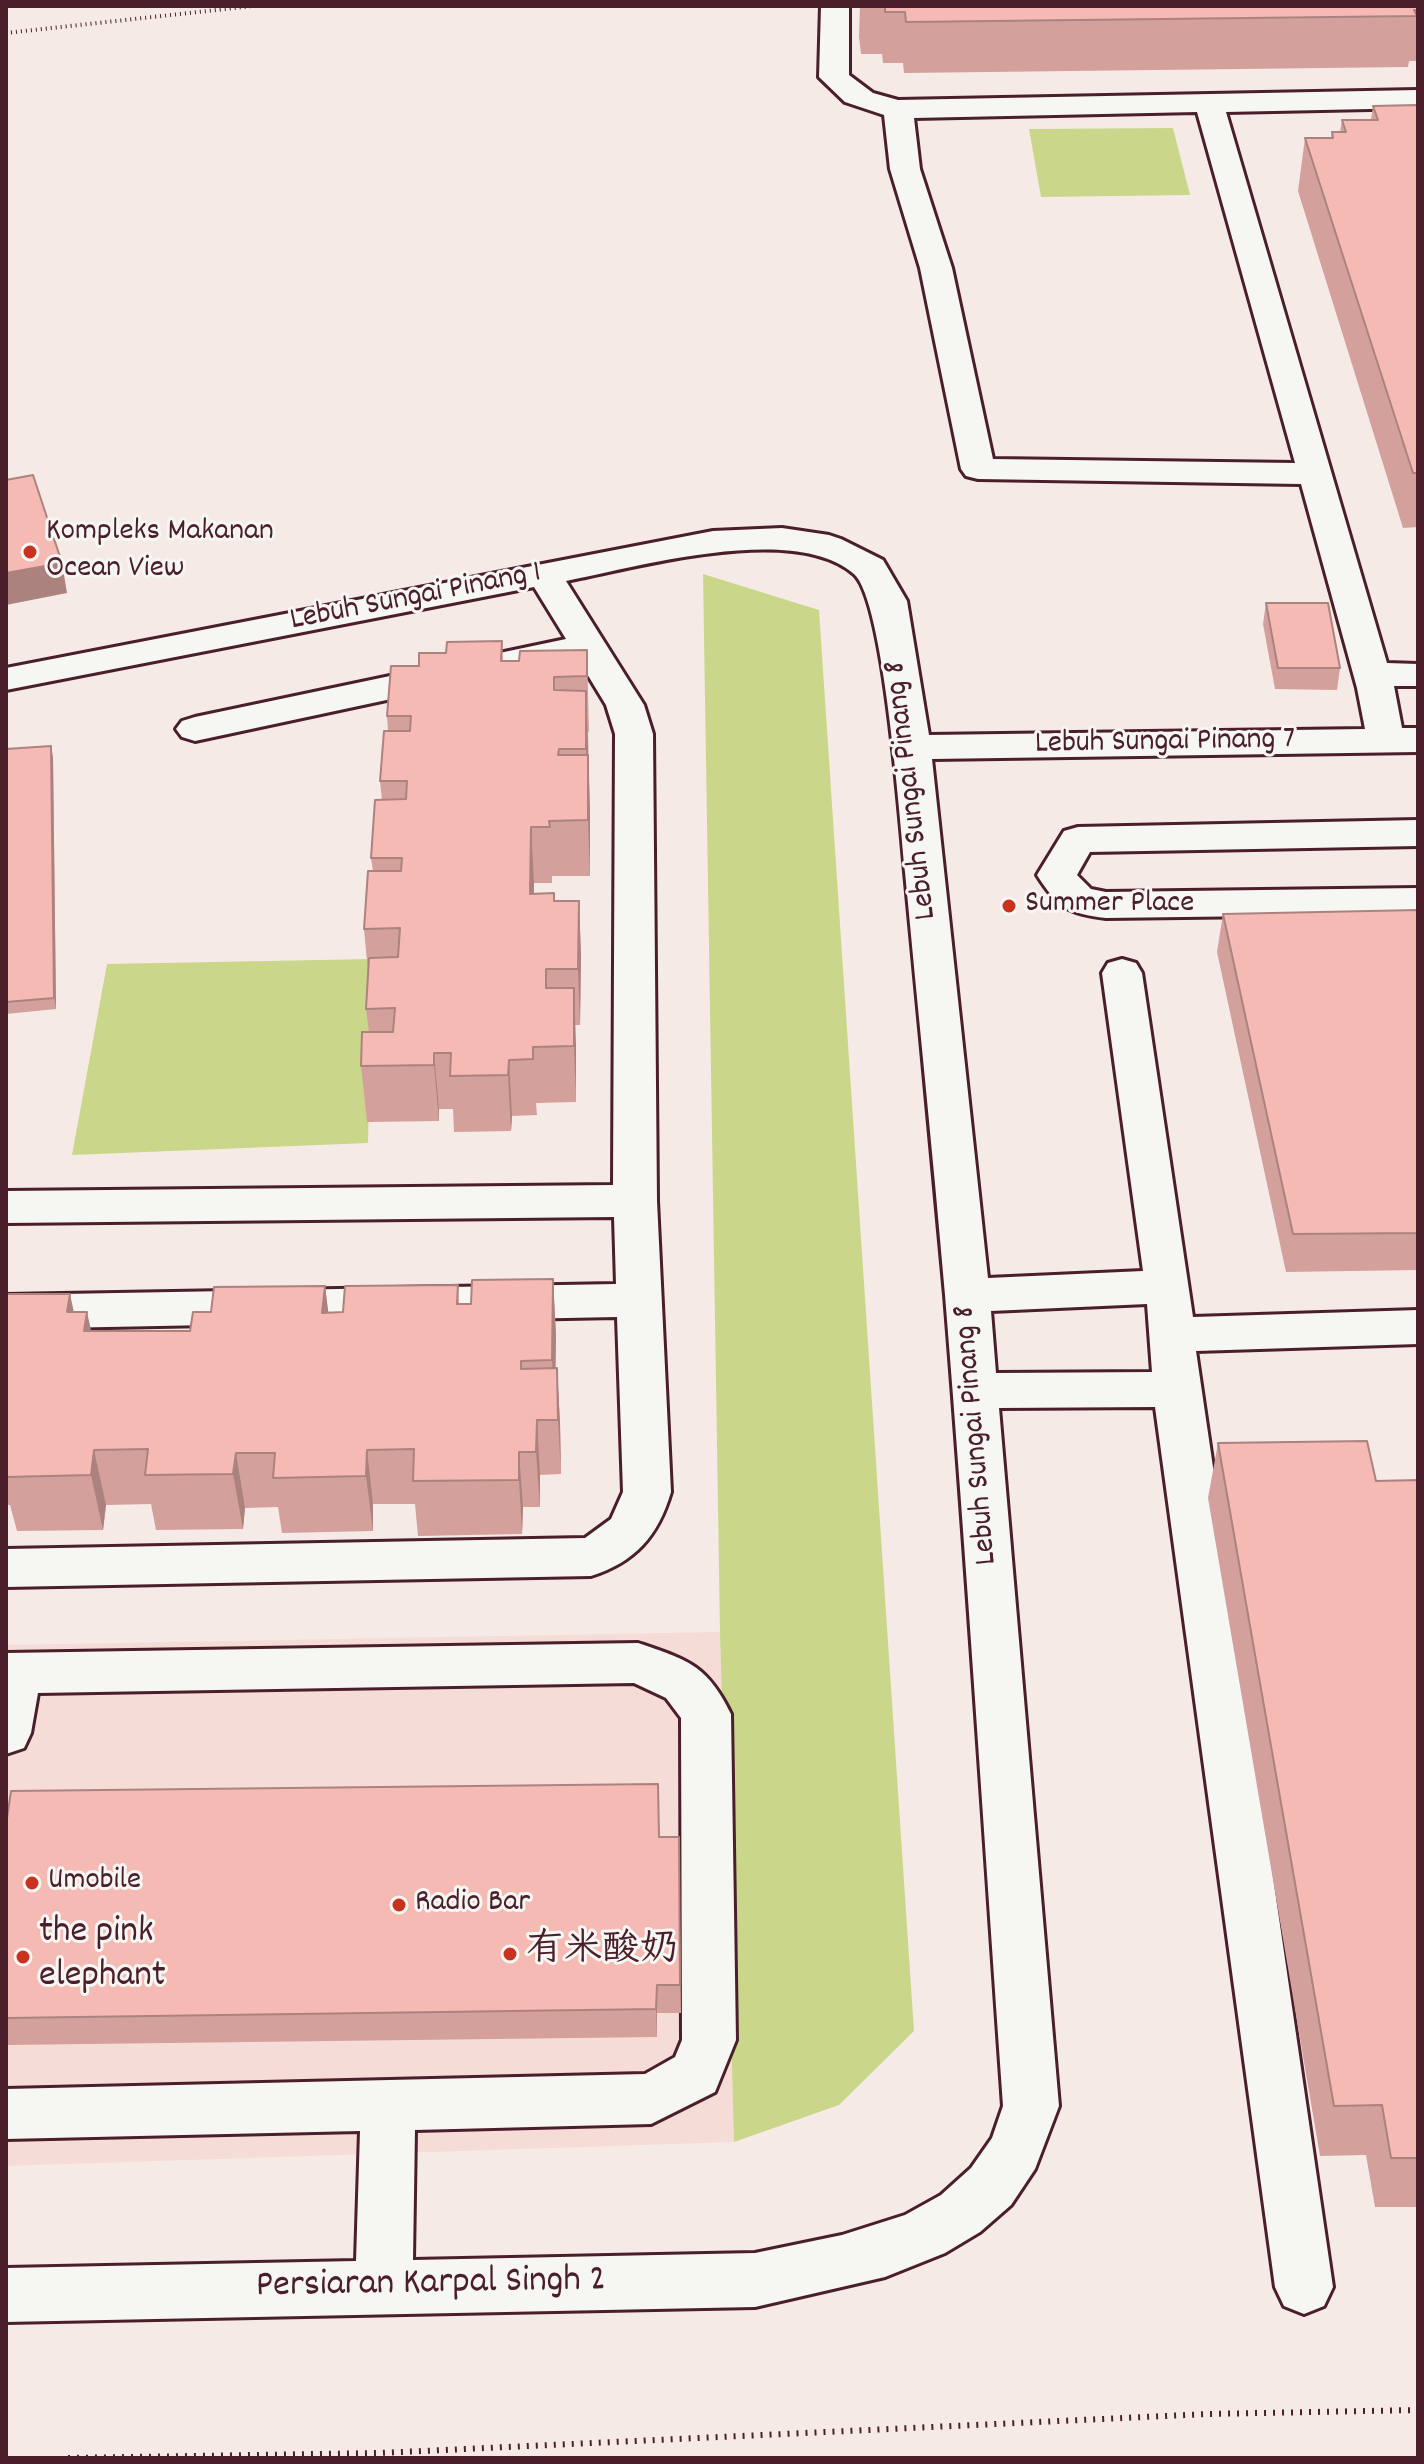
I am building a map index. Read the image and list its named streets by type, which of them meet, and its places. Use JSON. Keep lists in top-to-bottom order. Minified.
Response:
{"streets":{"street":["Lebuh Sungai Pinang 1","Lebuh Sungai Pinang 7","Lebuh Sungai Pinang 8","Persiaran Karpal Singh 2"]},"crossings":[["Lebuh Sungai Pinang 1","Lebuh Sungai Pinang 8"],["Lebuh Sungai Pinang 7","Lebuh Sungai Pinang 8"],["Lebuh Sungai Pinang 8","Persiaran Karpal Singh 2"]],"places":["Kompleks Makanan Ocean View","Summer Place","Umobile","Radio Bar","有米酸奶","the pink elephant"]}
